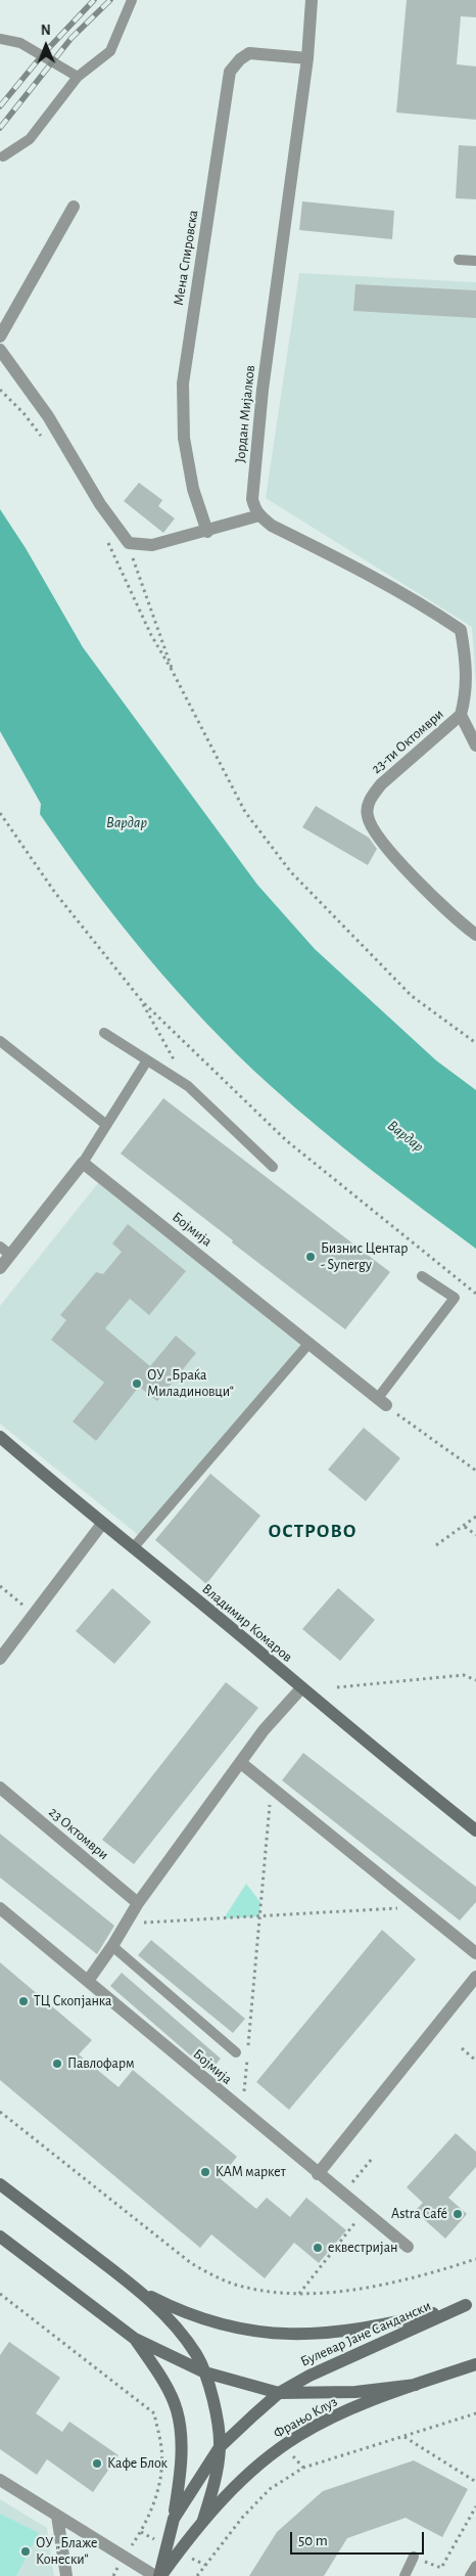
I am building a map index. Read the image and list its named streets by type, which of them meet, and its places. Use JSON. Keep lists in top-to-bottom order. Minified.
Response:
{"streets":{"street":["Мена Спировска","Јордан Мијалков","23-ти Октомври","Бојмија","Владимир Комаров","23 Октомври","Булевар Јане Сандански","Фрањо Клуз"]},"crossings":[["Мена Спировска","Јордан Мијалков"],["Булевар Јане Сандански","Фрањо Клуз"]],"districts":["ОСТРОВО"],"water":["Вардар"],"places":["Бизнис Центар - Synergy","ОУ „Браќа Миладиновци“","ТЦ Скопјанка","Павлофарм","KAM маркет","Astra Café","еквестријан","Кафе Блок","ОУ „Блаже Конески“"],"scale_bar":"50 m","north":"top"}
